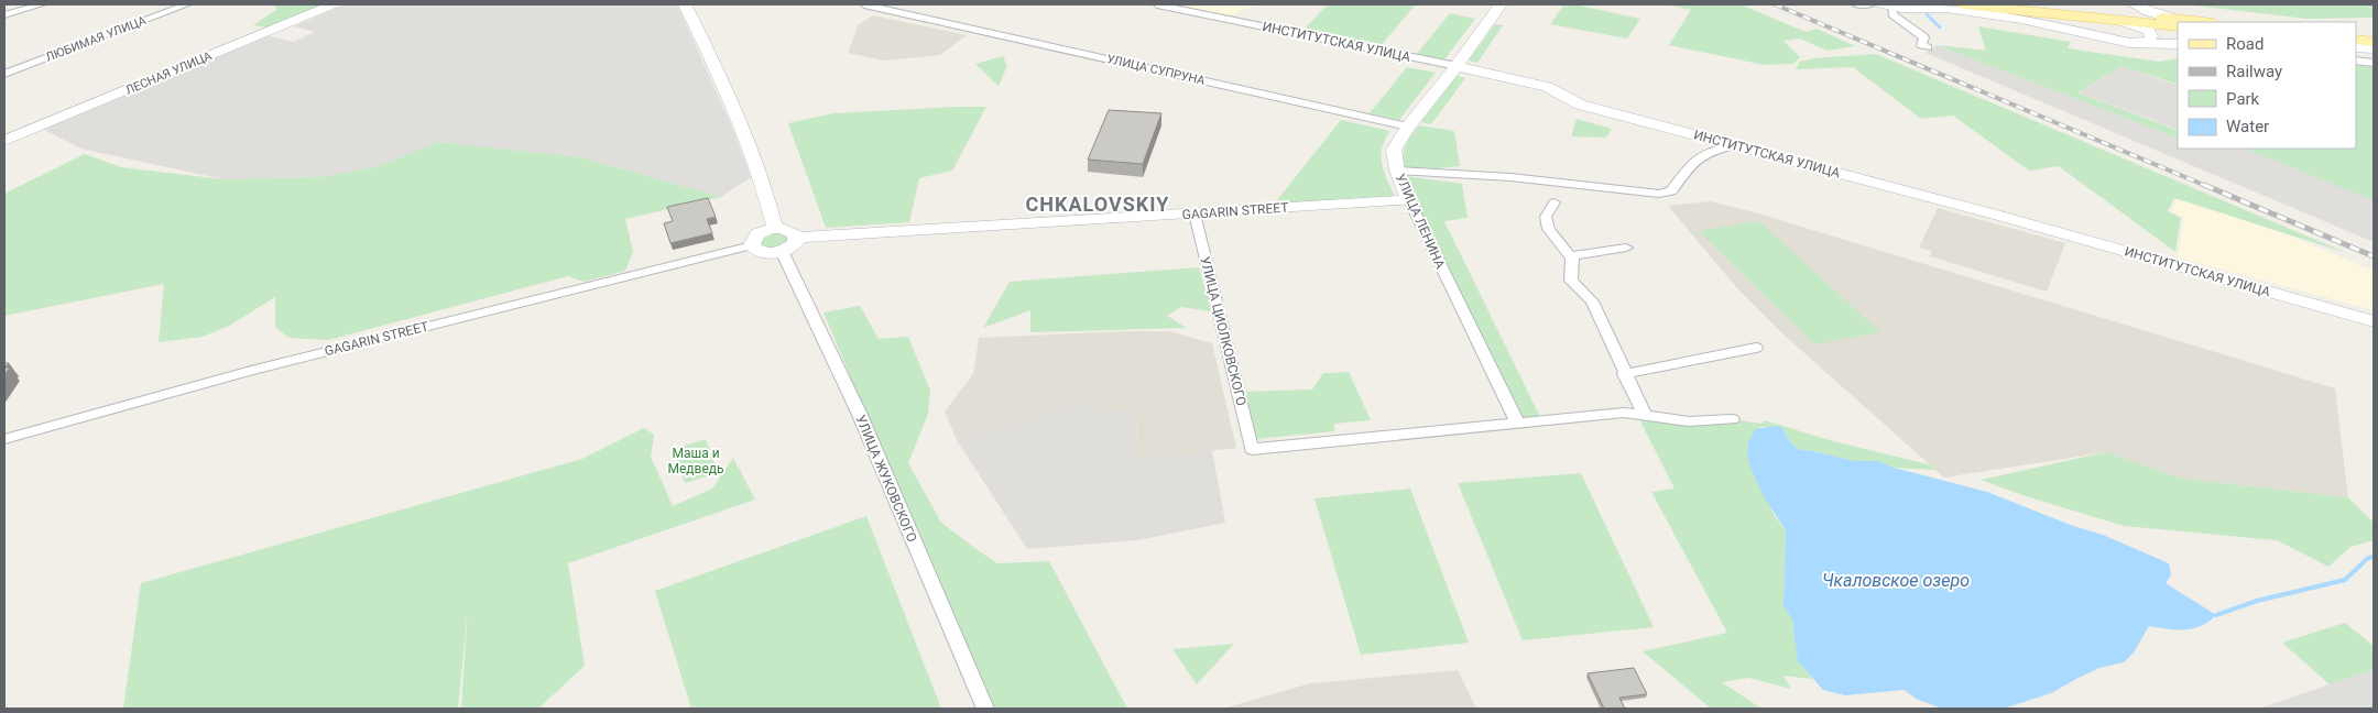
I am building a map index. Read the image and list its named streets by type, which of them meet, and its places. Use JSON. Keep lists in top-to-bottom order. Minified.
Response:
{"streets":{"street":["ЛЮБИМАЯ УЛИЦА","ИНСТИТУТСКАЯ УЛИЦА","УЛИЦА СУПРУНА","ЛЕСНАЯ УЛИЦА","GAGARIN STREET","УЛИЦА ЛЕНИНА","УЛИЦА ЦИОЛКОВСКОГО","УЛИЦА ЖУКОВСКОГО"]},"crossings":[["ИНСТИТУТСКАЯ УЛИЦА","УЛИЦА ЛЕНИНА"],["УЛИЦА СУПРУНА","УЛИЦА ЛЕНИНА"],["GAGARIN STREET","УЛИЦА ЛЕНИНА"],["GAGARIN STREET","УЛИЦА ЦИОЛКОВСКОГО"],["УЛИЦА ЛЕНИНА","УЛИЦА ЦИОЛКОВСКОГО"]],"districts":["CHKALOVSKIY"],"water":["Чкаловское озеро"],"parks":["Маша и Медведь"],"legend":["Road","Railway","Park","Water"]}
